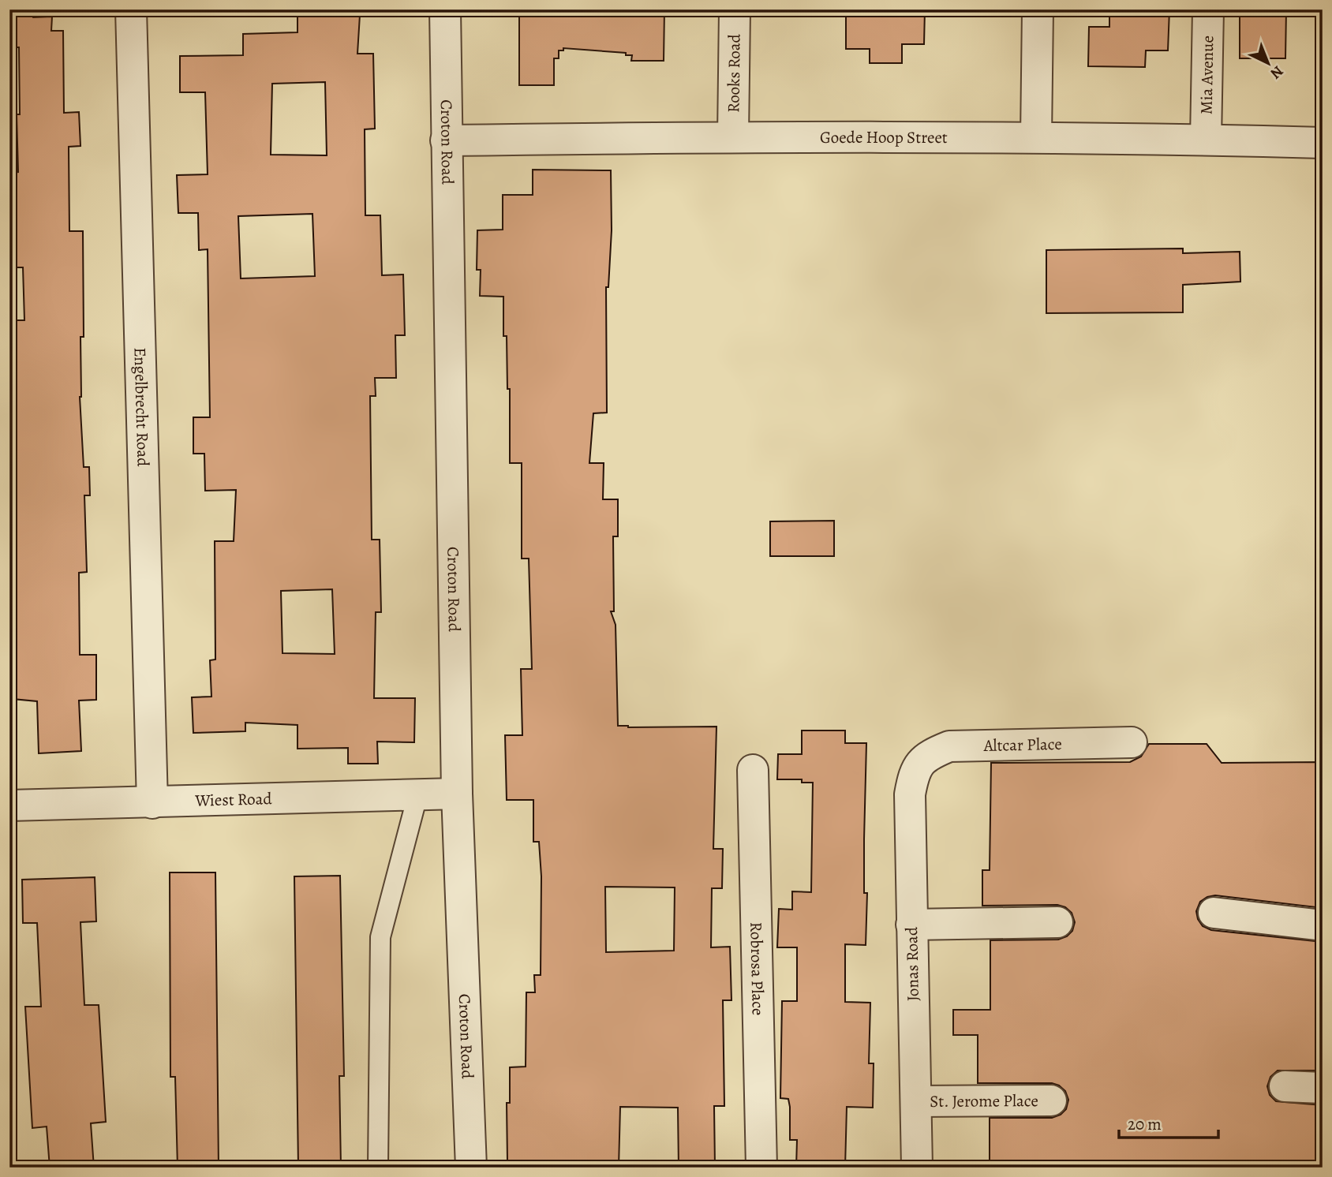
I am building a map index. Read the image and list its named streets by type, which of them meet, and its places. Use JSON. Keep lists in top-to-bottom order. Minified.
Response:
{"streets":{"street":["Rooks Road","Mia Avenue","Goede Hoop Street","Croton Road","Engelbrecht Road","Altcar Place","Wiest Road","Jonas Road","Robrosa Place","St. Jerome Place"]},"crossings":[["Rooks Road","Goede Hoop Street"],["Mia Avenue","Goede Hoop Street"],["Goede Hoop Street","Croton Road"],["Croton Road","Wiest Road"],["Engelbrecht Road","Wiest Road"],["Altcar Place","Jonas Road"],["Jonas Road","St. Jerome Place"]],"scale_bar":"20 m","north":"bottom right"}
